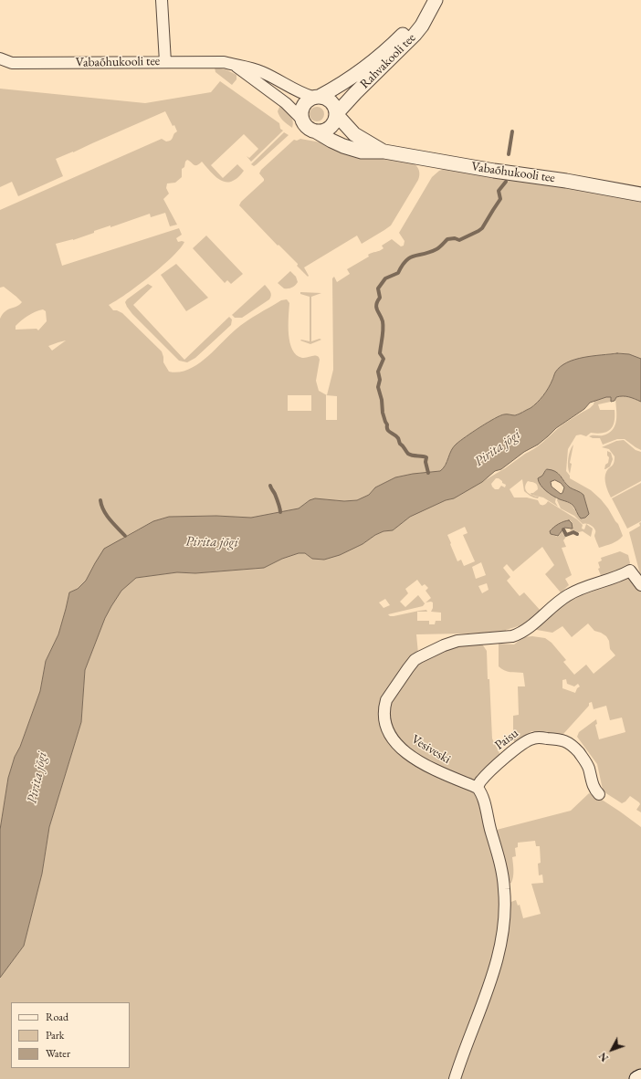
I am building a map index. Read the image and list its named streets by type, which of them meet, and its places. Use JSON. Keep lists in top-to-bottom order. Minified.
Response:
{"streets":{"street":["Rahvakooli tee","Vabaõhukooli tee","Paisu","Vesiveski"]},"crossings":[["Rahvakooli tee","Vabaõhukooli tee"],["Paisu","Vesiveski"]],"water":["Pirita jõgi"],"legend":["Road","Park","Water"],"north":"bottom left"}
